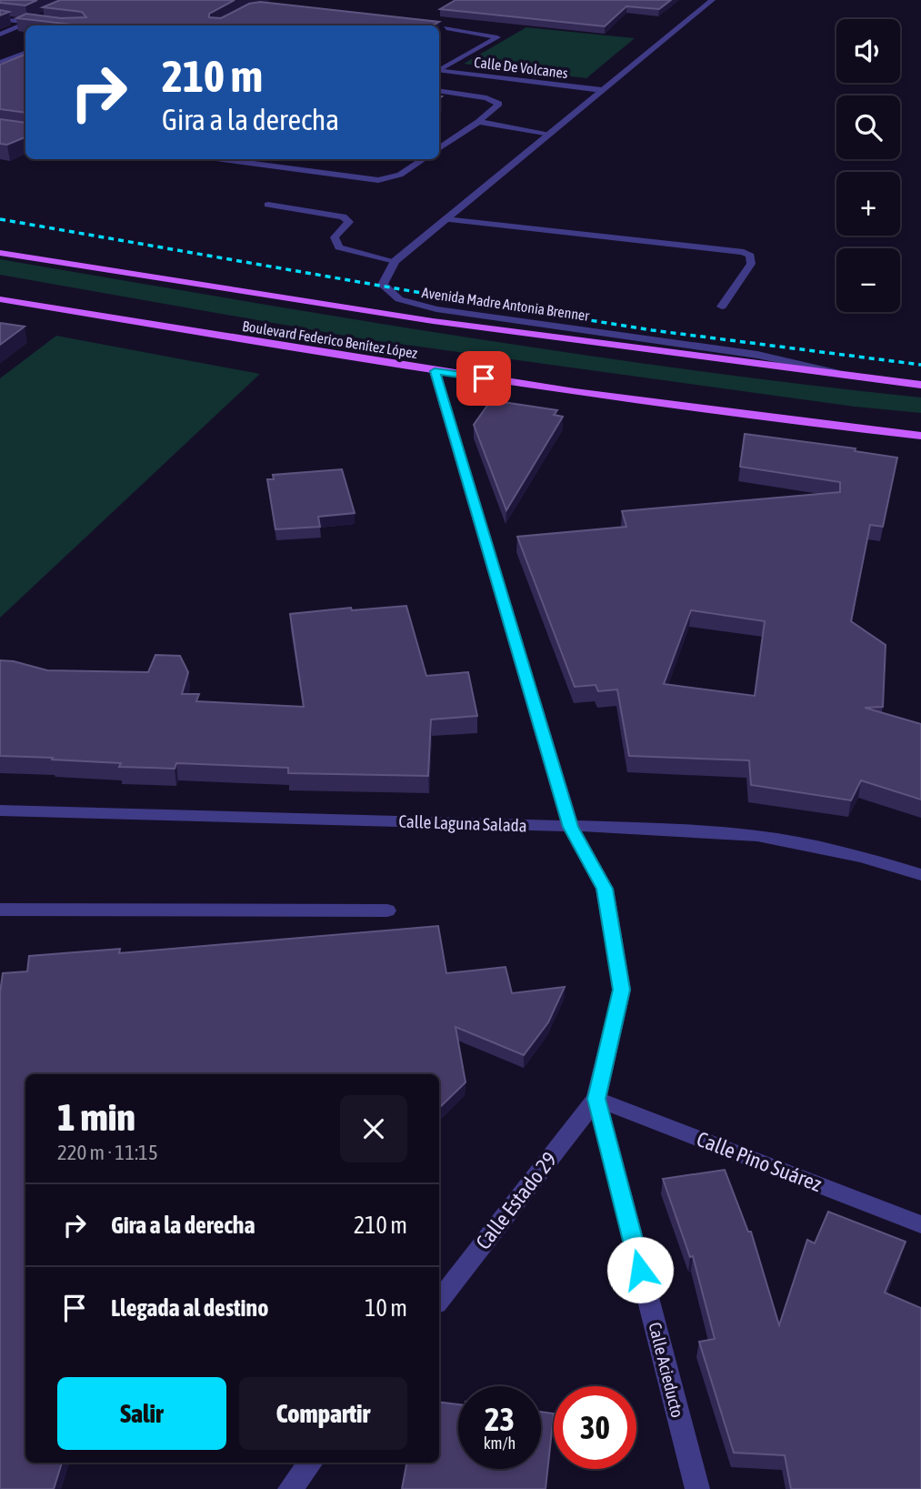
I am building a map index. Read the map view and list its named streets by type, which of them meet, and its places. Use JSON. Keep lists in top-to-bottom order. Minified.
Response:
{"streets":{"main road":["Boulevard Federico Benítez López"],"street":["Calle De Volcanes","Avenida Madre Antonia Brenner","Calle Laguna Salada","Calle Pino Suárez","Calle Estado 29","Calle Acieducto"]},"crossings":[["Avenida Madre Antonia Brenner","Boulevard Federico Benítez López"],["Boulevard Federico Benítez López","Calle Acieducto"],["Calle Laguna Salada","Calle Acieducto"],["Calle Pino Suárez","Calle Estado 29"],["Calle Pino Suárez","Calle Acieducto"],["Calle Estado 29","Calle Acieducto"]],"page":{"map_buttons":["+","−"],"turn":["210 m","Gira a la derecha"],"heading":["1 min","220 m · 11:15"],"list":[{"name":"Gira a la derecha","value":"210 m"},{"name":"Llegada al destino","value":"10 m"}],"buttons":["Salir","Compartir"],"speed":"23 km/h","limit":"30"}}
